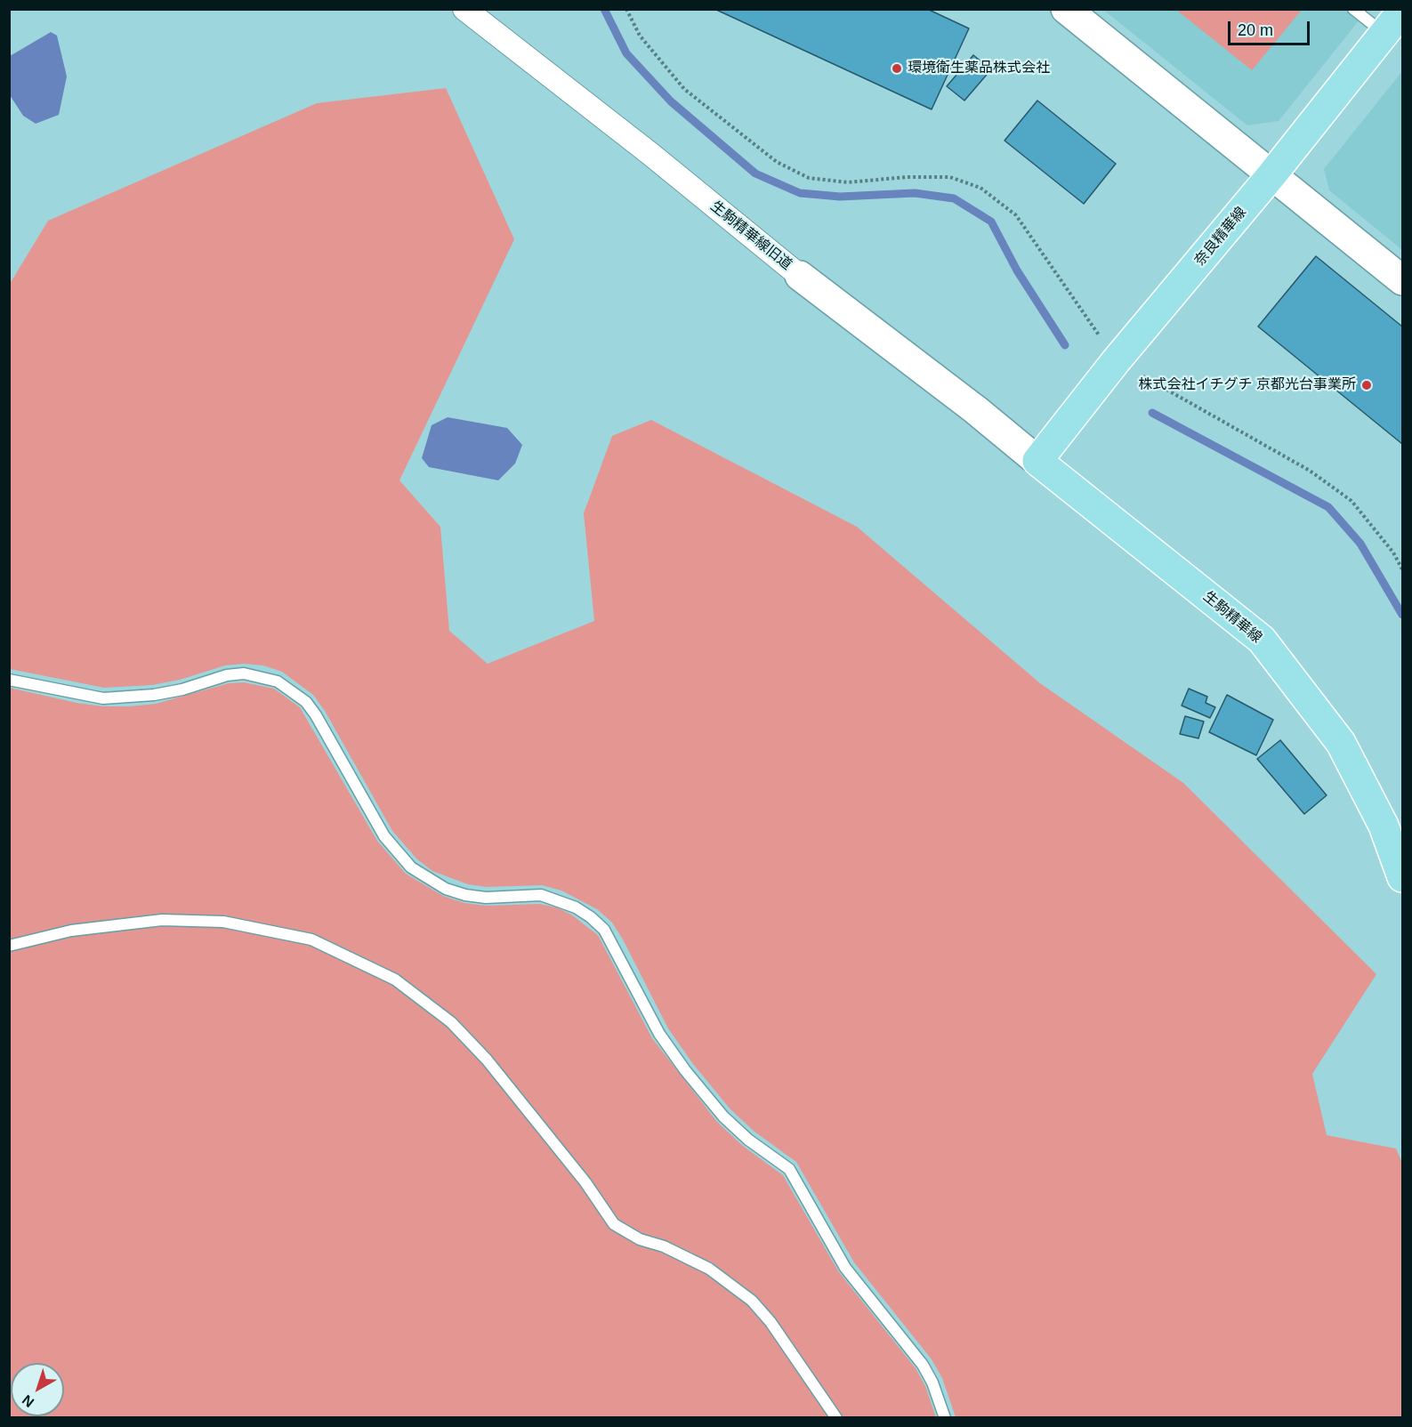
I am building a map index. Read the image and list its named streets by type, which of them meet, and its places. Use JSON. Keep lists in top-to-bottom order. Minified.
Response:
{"streets":{"main road":["奈良精華線","生駒精華線"],"street":["生駒精華線旧道"]},"crossings":[["生駒精華線旧道","奈良精華線"],["生駒精華線旧道","生駒精華線"],["奈良精華線","生駒精華線"]],"places":["環境衛生薬品株式会社","株式会社イチグチ 京都光台事業所"],"scale_bar":"20 m","north":"bottom left"}
